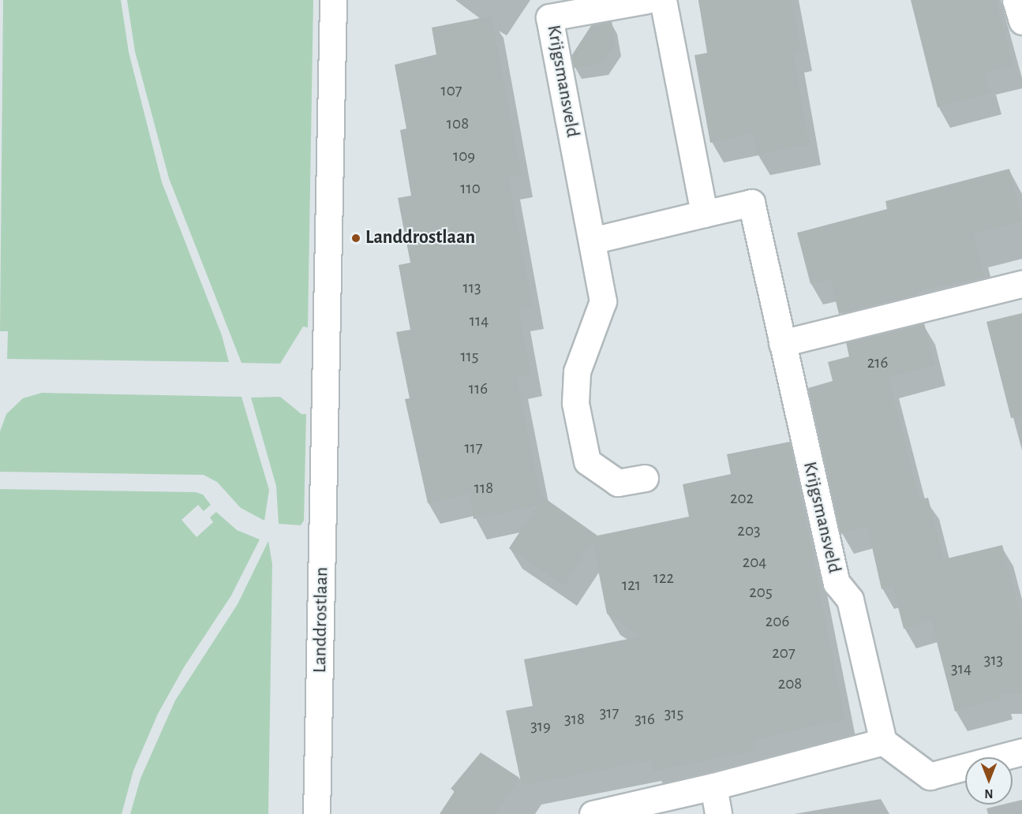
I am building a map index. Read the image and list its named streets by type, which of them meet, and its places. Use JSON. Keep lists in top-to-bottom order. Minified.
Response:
{"streets":{"street":["Krijgsmansveld","Landdrostlaan"]},"places":["Landdrostlaan"],"house_numbers":["107","108","109","110","113","114","115","216","116","117","118","202","203","204","122","121","205","206","207","313","314","208","317","315","318","316","319"],"north":"bottom"}
